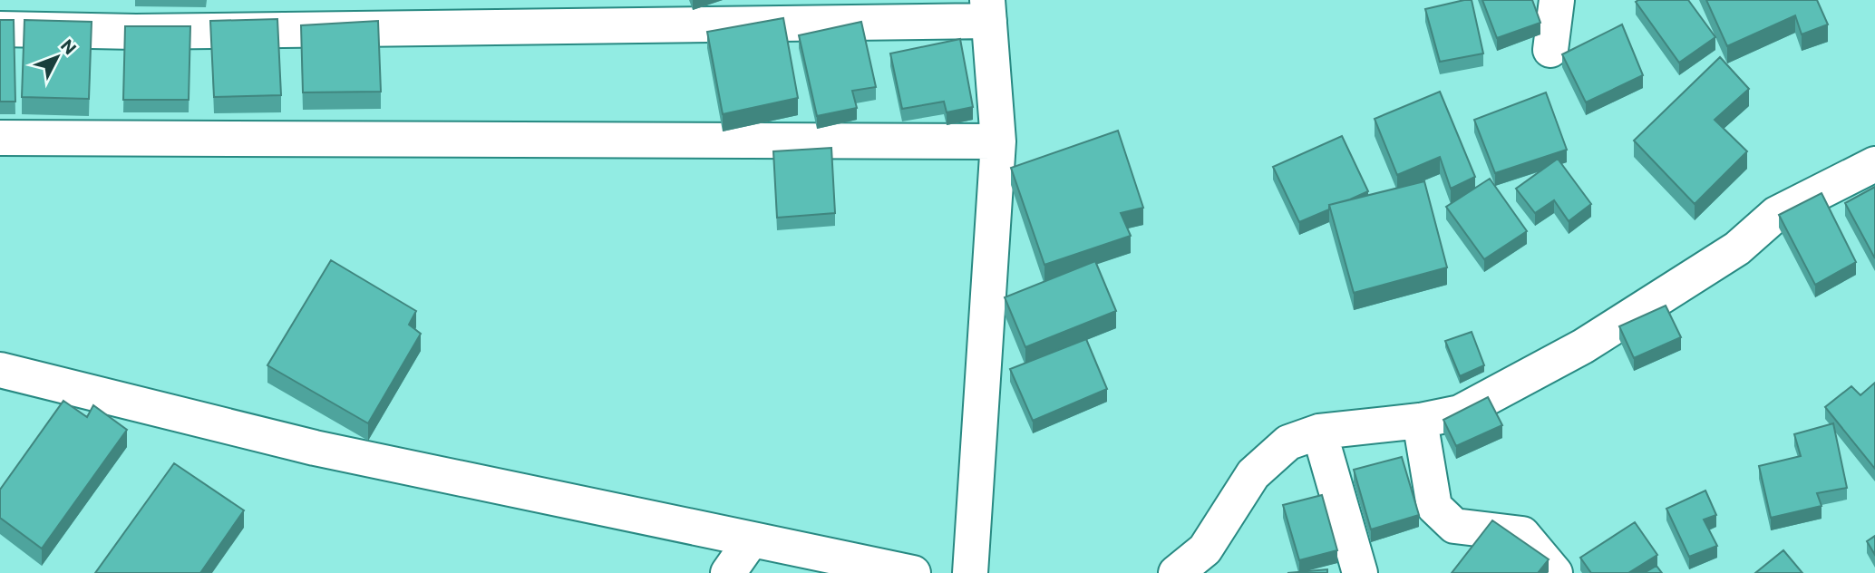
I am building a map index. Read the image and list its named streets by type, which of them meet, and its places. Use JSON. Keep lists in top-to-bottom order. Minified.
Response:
{"north":"top right"}
